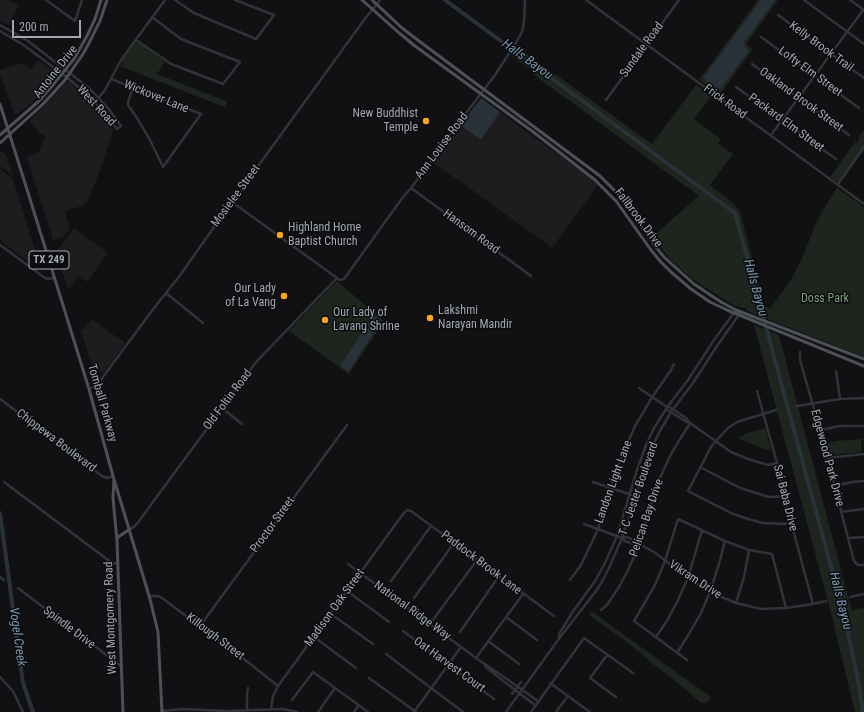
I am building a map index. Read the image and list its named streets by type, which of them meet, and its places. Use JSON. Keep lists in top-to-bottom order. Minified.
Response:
{"streets":{"main road":["Antoine Drive","Fallbrook Drive","TX 249","Tomball Parkway","West Montgomery Road"],"street":["Kelly Brook Trail","Sundale Road","Lofty Elm Street","Wickover Lane","Oakland Brook Street","Frick Road","West Road","Packard Elm Street","Ann Louise Road","Mosielee Street","Hansom Road","Old Foltin Road","Chippewa Boulevard","Edgewood Park Drive","Landon Light Lane","T C Jester Boulevard","Sai Baba Drive","Pelican Bay Drive","Proctor Street","Paddock Brook Lane","Vikram Drive","Madison Oak Street","National Ridge Way","Spindle Drive","Killough Street","Oat Harvest Court"]},"crossings":[["Sundale Road","Frick Road"],["Antoine Drive","West Road"],["Antoine Drive","Tomball Parkway"],["Ann Louise Road","Fallbrook Drive"],["Ann Louise Road","Hansom Road"],["Ann Louise Road","Old Foltin Road"],["Mosielee Street","Fallbrook Drive"],["Mosielee Street","Tomball Parkway"],["Fallbrook Drive","T C Jester Boulevard"],["Old Foltin Road","Tomball Parkway"],["Tomball Parkway","Chippewa Boulevard"],["Tomball Parkway","West Montgomery Road"],["Tomball Parkway","Killough Street"],["Chippewa Boulevard","West Montgomery Road"],["Landon Light Lane","Vikram Drive"],["T C Jester Boulevard","Vikram Drive"],["T C Jester Boulevard","National Ridge Way"],["Sai Baba Drive","Vikram Drive"],["Pelican Bay Drive","Vikram Drive"],["Proctor Street","Killough Street"],["Paddock Brook Lane","Madison Oak Street"],["Madison Oak Street","National Ridge Way"],["Madison Oak Street","Killough Street"],["West Montgomery Road","Spindle Drive"]],"water":["Halls Bayou","Vogel Creek"],"parks":["Doss Park"],"places":["New Buddhist Temple","Highland Home Baptist Church","Our Lady of La Vang","Lakshmi Narayan Mandir","Our Lady of Lavang Shrine"],"scale_bar":"200 m"}
